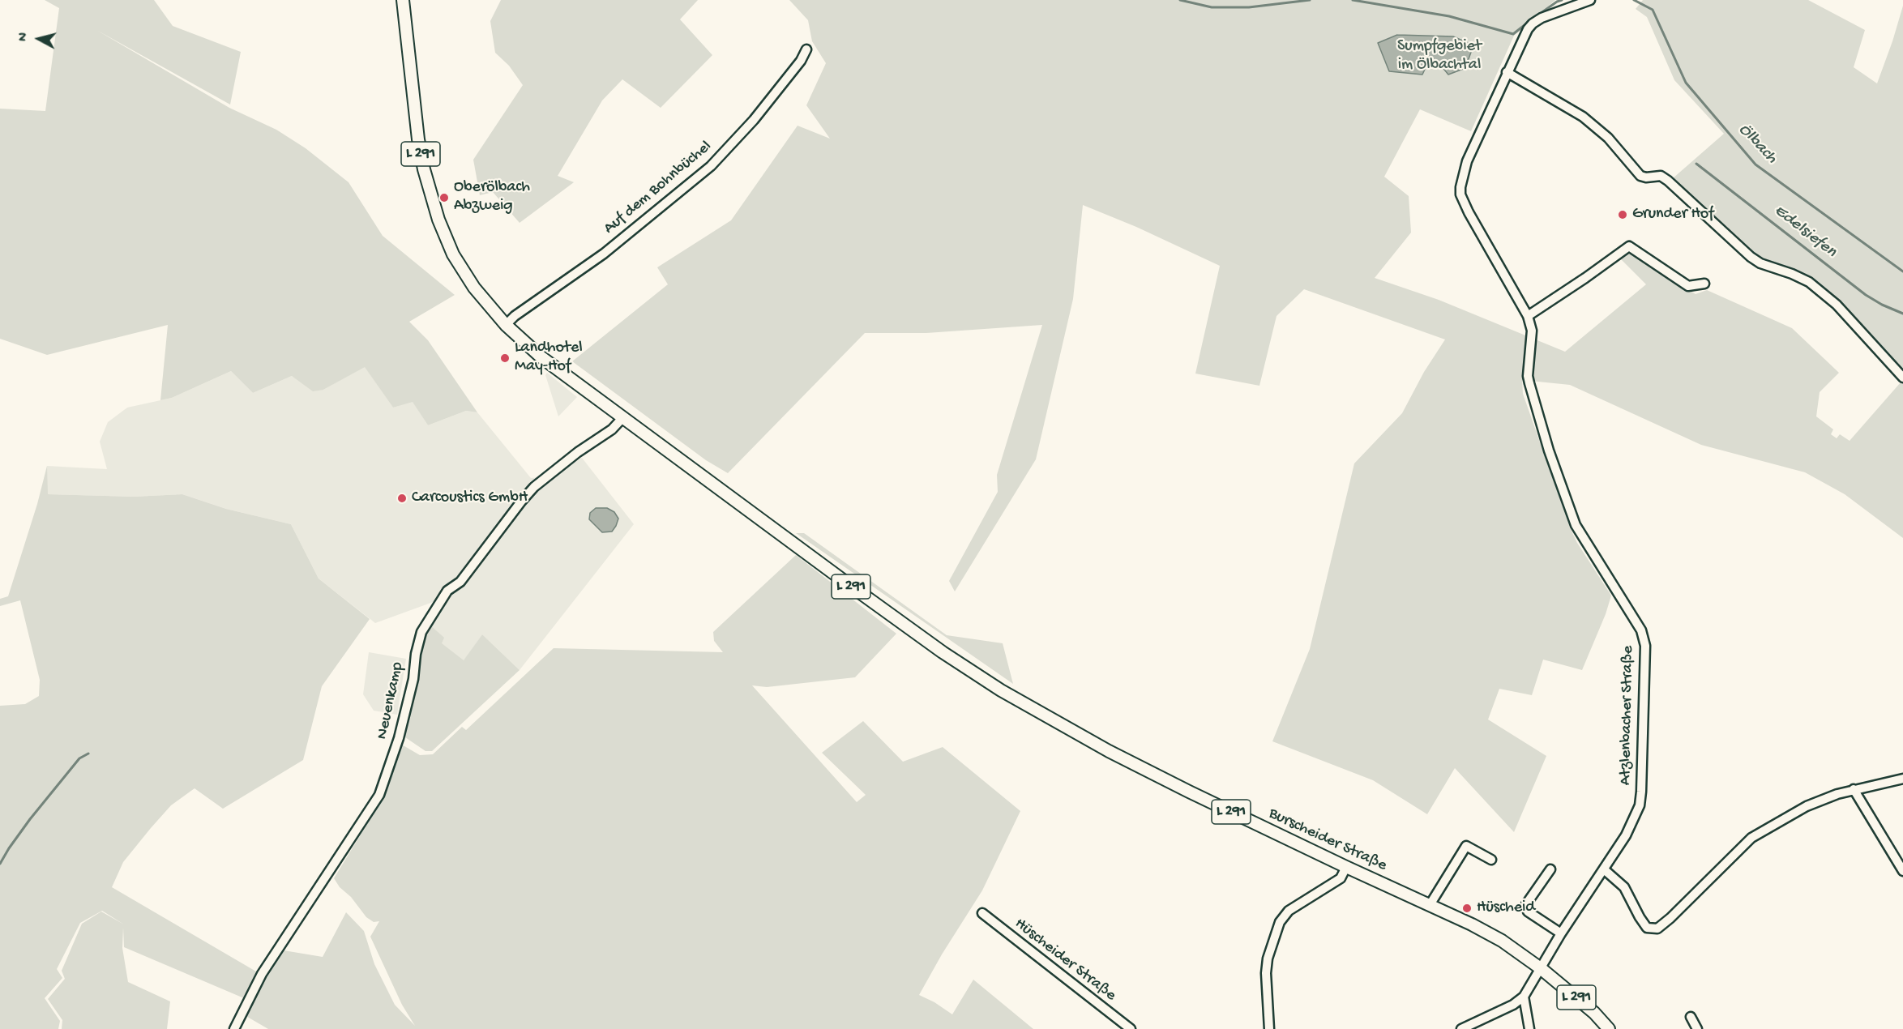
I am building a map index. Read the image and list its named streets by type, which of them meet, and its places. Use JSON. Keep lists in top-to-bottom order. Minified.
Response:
{"streets":{"main road":["L 291","Burscheider Straße"],"street":["Auf dem Bohnbüchel","Neuenkamp","Atzlenbacher Straße","Hüscheider Straße"]},"crossings":[["L 291","Auf dem Bohnbüchel"],["L 291","Neuenkamp"],["L 291","Burscheider Straße"],["Neuenkamp","Burscheider Straße"],["Atzlenbacher Straße","Burscheider Straße"]],"water":["Ölbach","Edelsiefen"],"parks":["Sumpfgebiet im Ölbachtal"],"places":["Oberölbach Abzweig","Grunder Hof","Landhotel May-Hof","Carcoustics GmbH","Hüscheid"],"north":"left"}
